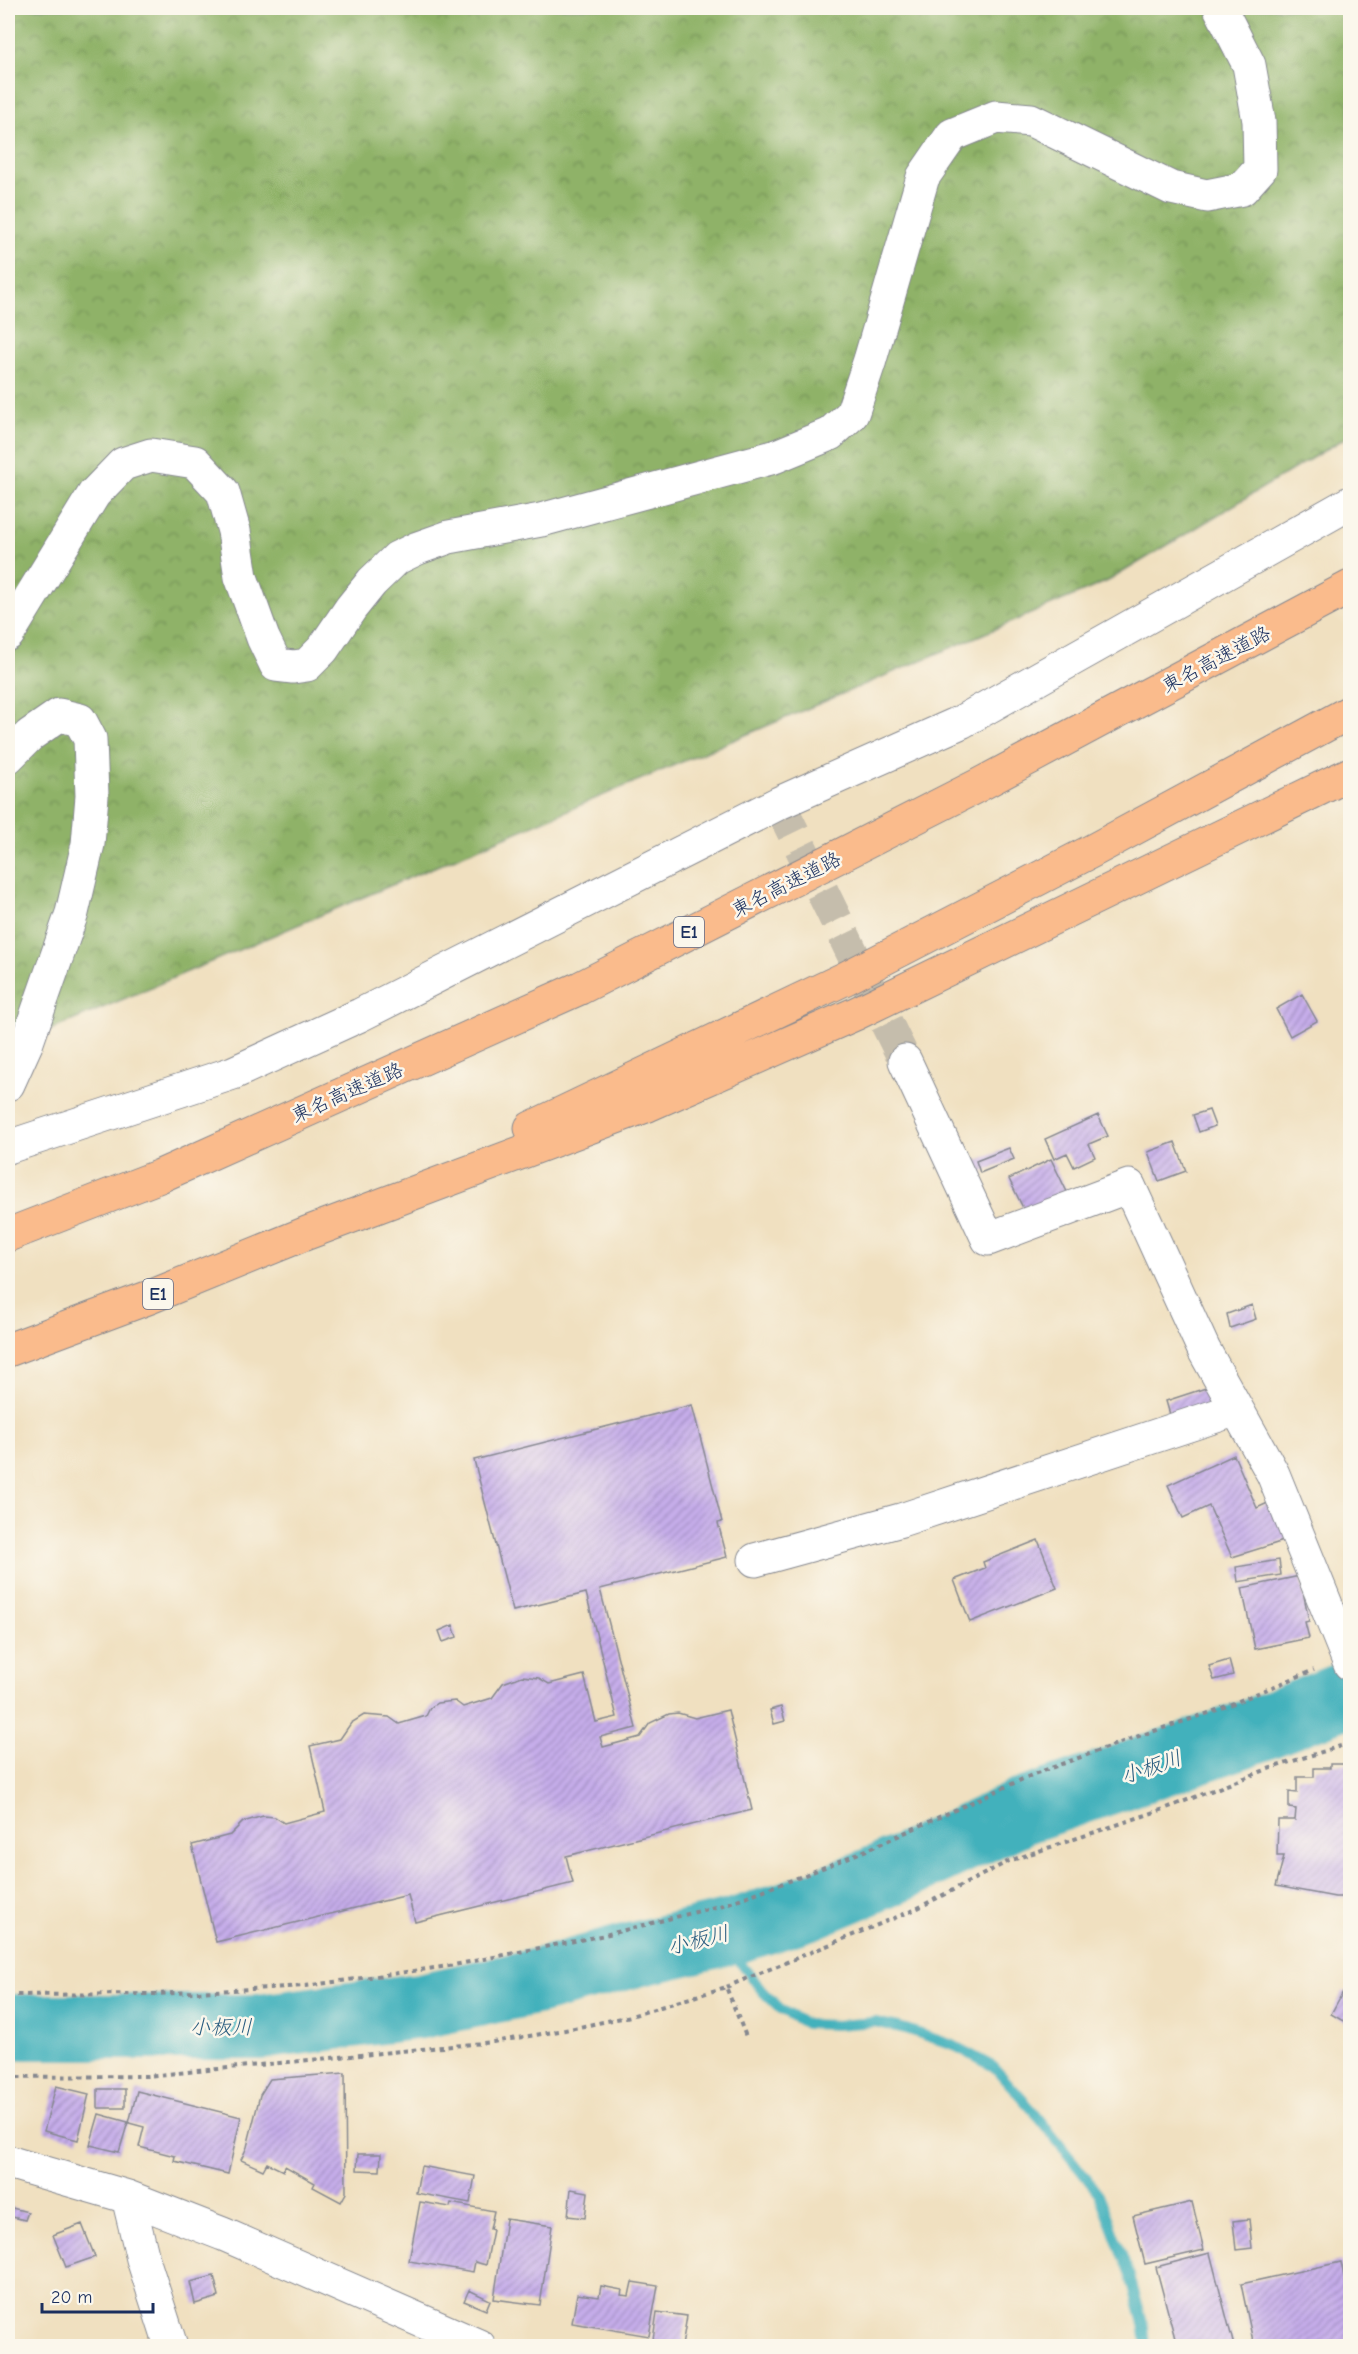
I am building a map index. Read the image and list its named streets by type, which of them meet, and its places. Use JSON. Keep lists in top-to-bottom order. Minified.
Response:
{"streets":{"highway":["東名高速道路","E1"]},"water":["小板川"],"scale_bar":"20 m"}
